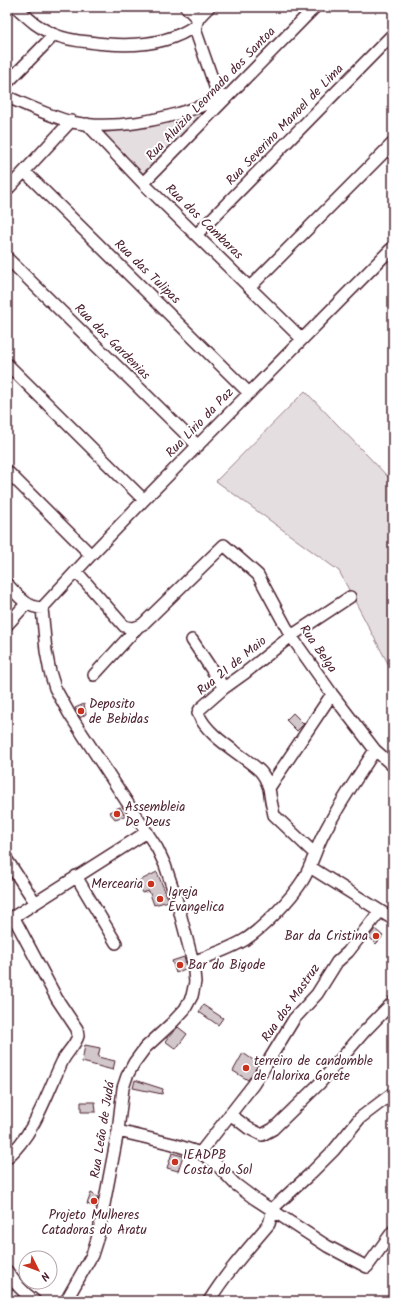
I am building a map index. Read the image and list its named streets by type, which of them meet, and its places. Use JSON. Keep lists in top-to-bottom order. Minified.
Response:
{"streets":{"street":["Rua Aluizia Leornado dos Santoa","Rua Severino Manoel de Lima","Rua dos Cambaras","Rua das Tulipas","Rua das Gardenias","Rua Lirio da Paz","Rua Belga","Rua 21 de Maio","Rua dos Mastruz","Rua Leão de Judá"]},"crossings":[["Rua Aluizia Leornado dos Santoa","Rua dos Cambaras"],["Rua Severino Manoel de Lima","Rua dos Cambaras"],["Rua dos Cambaras","Rua Lirio da Paz"],["Rua das Tulipas","Rua Lirio da Paz"],["Rua das Gardenias","Rua Lirio da Paz"],["Rua Lirio da Paz","Rua Leão de Judá"],["Rua Belga","Rua 21 de Maio"]],"places":["Deposito de Bebidas","Assembleia De Deus","Mercearia","Igreja Evangelica","Bar da Cristina","Bar do Bigode","terreiro de candomble de Ialorixa Gorete","IEADPB Costa do Sol","Projeto Mulheres Catadoras do Aratu"],"north":"bottom right"}
